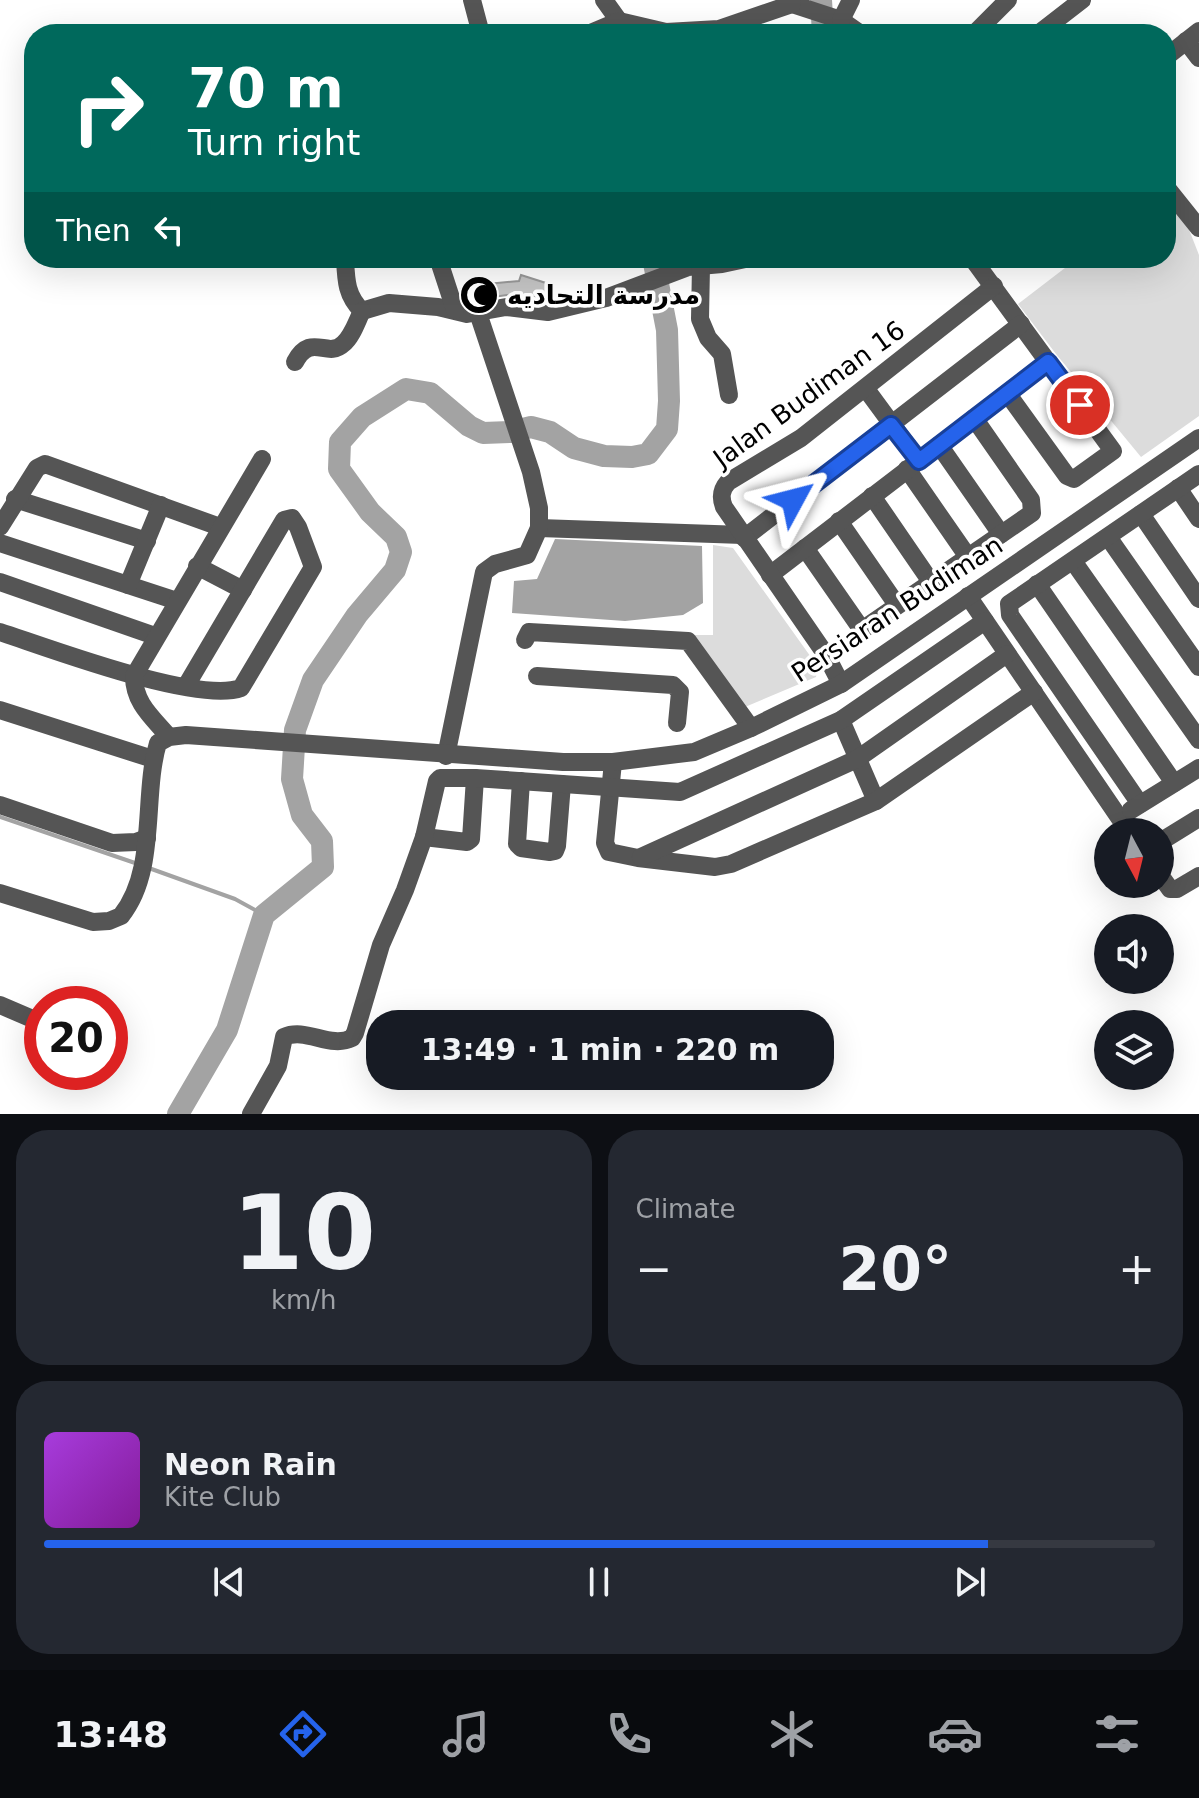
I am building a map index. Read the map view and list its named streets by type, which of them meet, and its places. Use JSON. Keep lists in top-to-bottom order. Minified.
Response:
{"streets":{"street":["Jalan Budiman 16","Persiaran Budiman"]},"crossings":[["Jalan Budiman 16","Persiaran Budiman"]],"places":{"mosque":["مدرسة التحاديه"]},"north":"bottom","page":{"turn":["70 m","Turn right"],"then":"Then","limit":"20","trip":"13:49 · 1 min · 220 m","tile":[["10","km/h"],"Climate"],"heat":["−","20°","+"],"song":["Neon Rain","Kite Club"],"tabs":"13:48"}}
